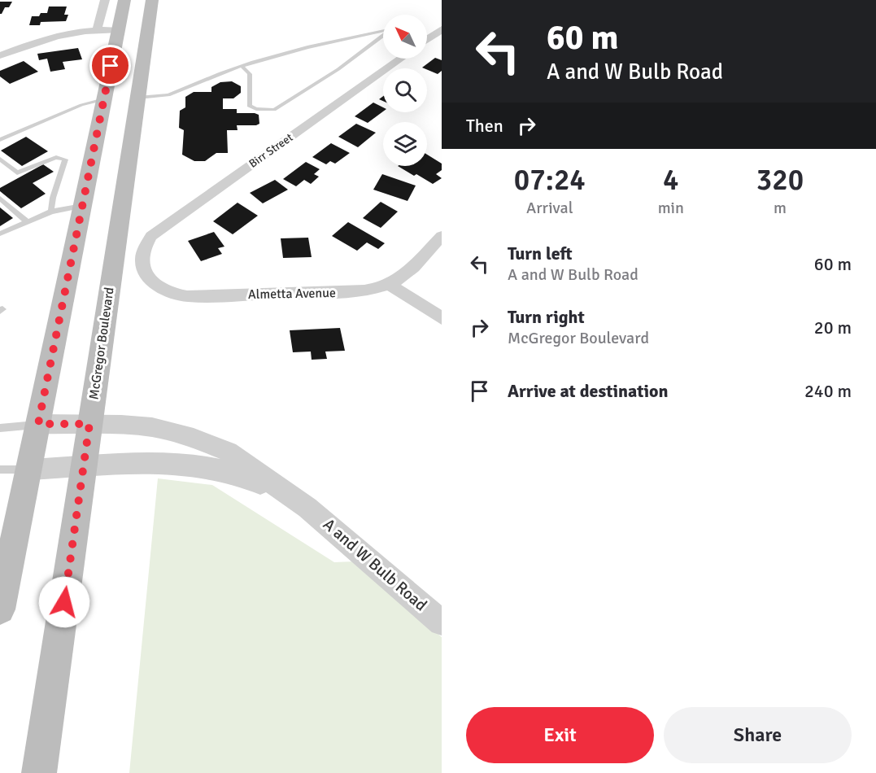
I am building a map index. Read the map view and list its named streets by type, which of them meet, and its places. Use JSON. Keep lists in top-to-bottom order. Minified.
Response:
{"streets":{"main road":["McGregor Boulevard"],"street":["Birr Street","Almetta Avenue","A and W Bulb Road"]},"crossings":[["Birr Street","Almetta Avenue"],["McGregor Boulevard","A and W Bulb Road"]],"north":"top left","page":{"turn":["60 m","A and W Bulb Road"],"then":"Then","eta":["07:24","Arrival","4","min","320","m"],"list":[{"name":"Turn left","note":"A and W Bulb Road","value":"60 m"},{"name":"Turn right","note":"McGregor Boulevard","value":"20 m"},{"name":"Arrive at destination","value":"240 m"}],"buttons":["Exit","Share"]}}
